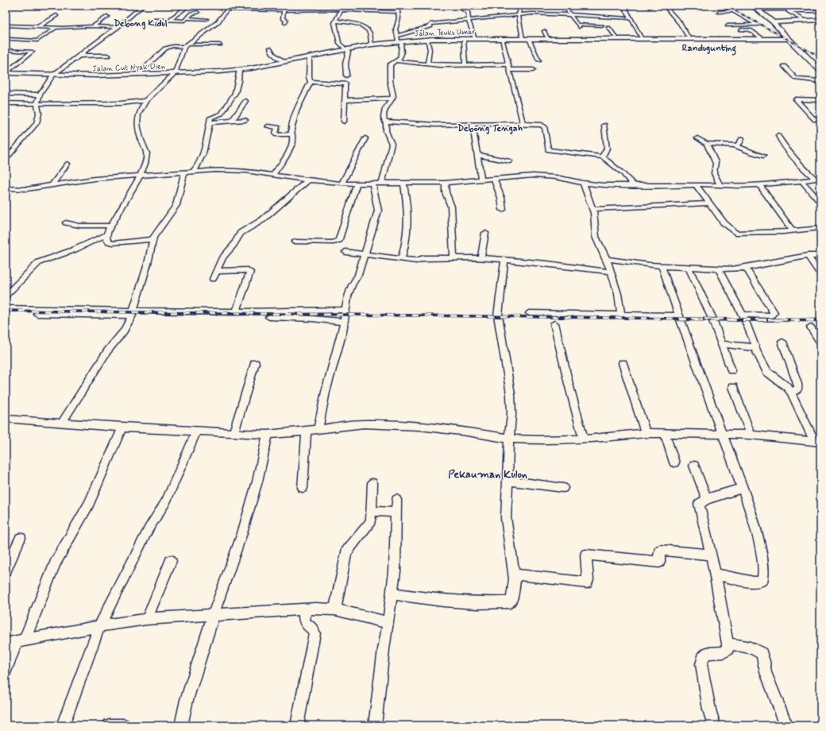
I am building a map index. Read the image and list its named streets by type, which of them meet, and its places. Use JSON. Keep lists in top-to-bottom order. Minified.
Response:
{"streets":{"main road":["Jalan Teuku Umar","Jalan Cut Nyak Dien"]},"crossings":[["Jalan Teuku Umar","Jalan Cut Nyak Dien"]],"districts":["Debong Kidul","Randugunting","Debong Tengah","Pekauman Kulon"]}
